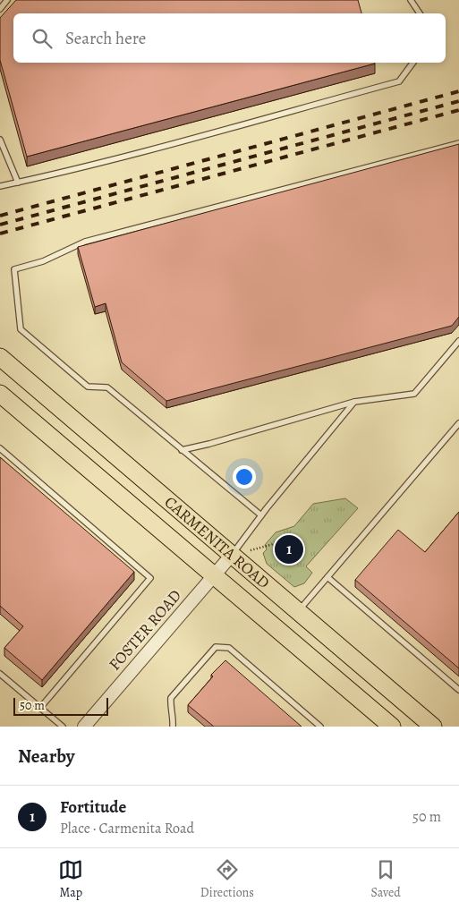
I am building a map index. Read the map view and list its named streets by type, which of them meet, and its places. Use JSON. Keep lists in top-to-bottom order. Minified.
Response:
{"streets":{"main road":["CARMENITA ROAD"],"street":["FOSTER ROAD"]},"crossings":[["CARMENITA ROAD","FOSTER ROAD"]],"scale_bar":"50 m","page":{"search":"Search here","pins":"1","scale":"50 m","heading":"Nearby","list":[{"mark":"1","name":"Fortitude","note":"Place · Carmenita Road","value":"50 m"}],"nav":["Map","Directions","Saved"]}}
